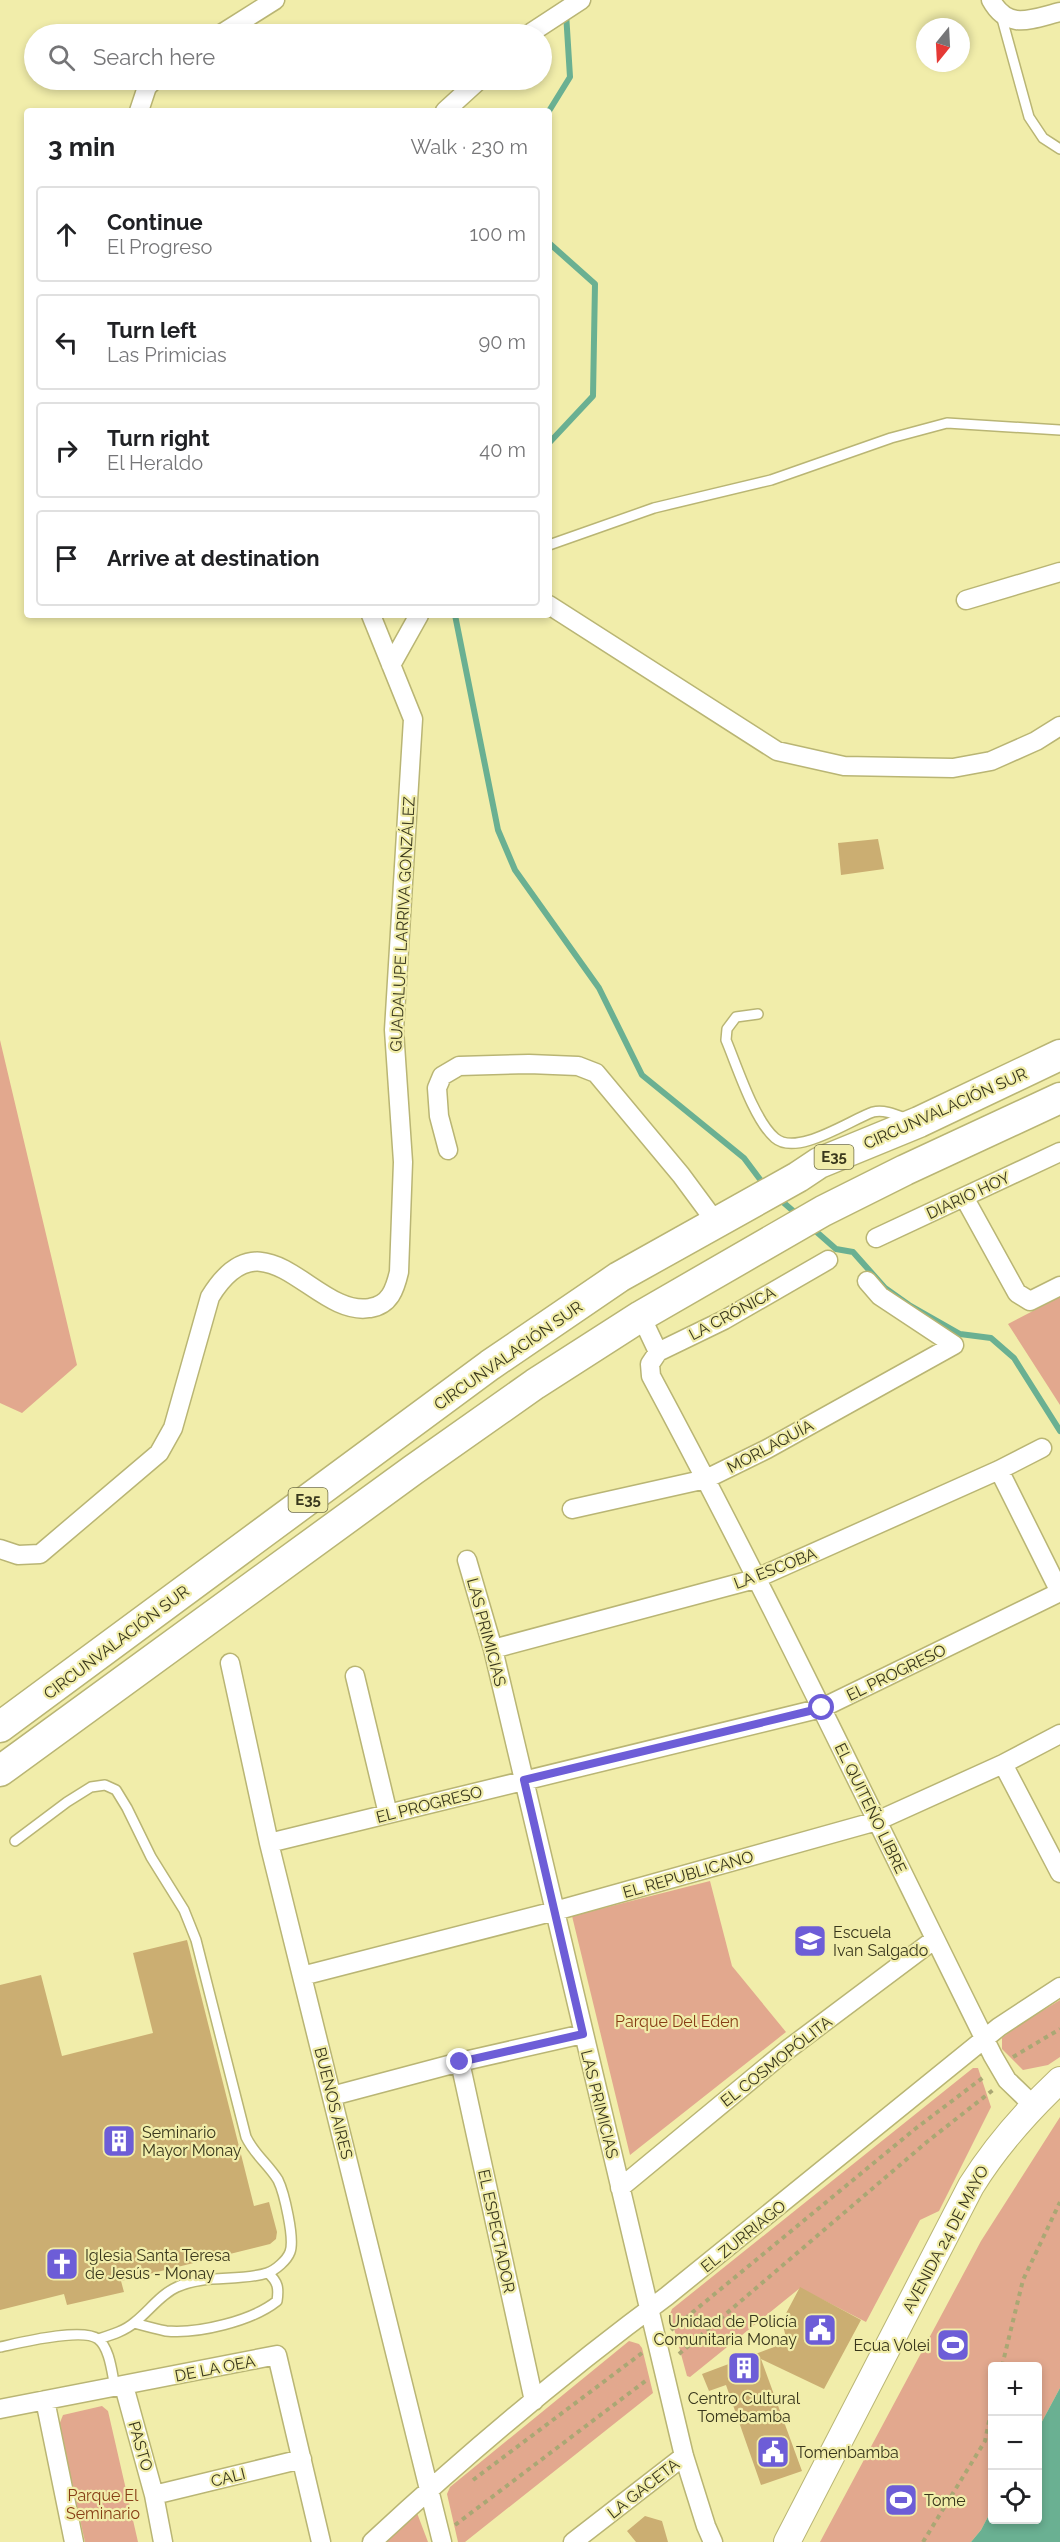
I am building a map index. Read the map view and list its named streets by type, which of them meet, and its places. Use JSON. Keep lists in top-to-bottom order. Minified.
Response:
{"streets":{"highway":["CIRCUNVALACIÓN SUR","E35"],"main road":["AVENIDA 24 DE MAYO"],"street":["GUADALUPE LARRIVA GONZÁLEZ","DIARIO HOY","LA CRÓNICA","MORLAQUÍA","LA ESCOBA","LAS PRIMICIAS","EL PROGRESO","EL QUITEÑO LIBRE","EL REPUBLICANO","EL COSMOPÓLITA","BUENOS AIRES","EL ESPECTADOR","EL ZURRIAGO","DE LA OEA","PASTO","CALI","LA GACETA"]},"crossings":[["LA CRÓNICA","EL QUITEÑO LIBRE"],["MORLAQUÍA","EL QUITEÑO LIBRE"],["LA ESCOBA","LAS PRIMICIAS"],["LA ESCOBA","EL QUITEÑO LIBRE"],["LAS PRIMICIAS","EL PROGRESO"],["LAS PRIMICIAS","EL REPUBLICANO"],["LAS PRIMICIAS","EL COSMOPÓLITA"],["LAS PRIMICIAS","EL ZURRIAGO"],["LAS PRIMICIAS","LA GACETA"],["EL PROGRESO","EL QUITEÑO LIBRE"],["EL PROGRESO","BUENOS AIRES"],["EL QUITEÑO LIBRE","EL REPUBLICANO"],["EL QUITEÑO LIBRE","EL COSMOPÓLITA"],["EL QUITEÑO LIBRE","EL ZURRIAGO"],["EL QUITEÑO LIBRE","AVENIDA 24 DE MAYO"],["EL REPUBLICANO","BUENOS AIRES"],["BUENOS AIRES","EL ZURRIAGO"],["EL ESPECTADOR","EL ZURRIAGO"],["DE LA OEA","PASTO"],["DE LA OEA","CALI"],["PASTO","CALI"]],"parks":["Parque Del Eden","Parque El Seminario"],"places":{"school or university":["Escuela Ivan Salgado"],"building":["Seminario Mayor Monay","Centro Cultural Tomebamba"],"church":["Iglesia Santa Teresa de Jesús - Monay"],"public building":["Unidad de Policía Comunitaria Monay","Tomenbamba"],"sports":["Ecua Volei","Tome"]},"north":"bottom","page":{"search":"Search here","heading":["3 min","Walk · 230 m"],"list":[["Continue","El Progreso","100 m"],["Turn left","Las Primicias","90 m"],["Turn right","El Heraldo","40 m"],"Arrive at destination"],"map_buttons":["+","−"]}}
